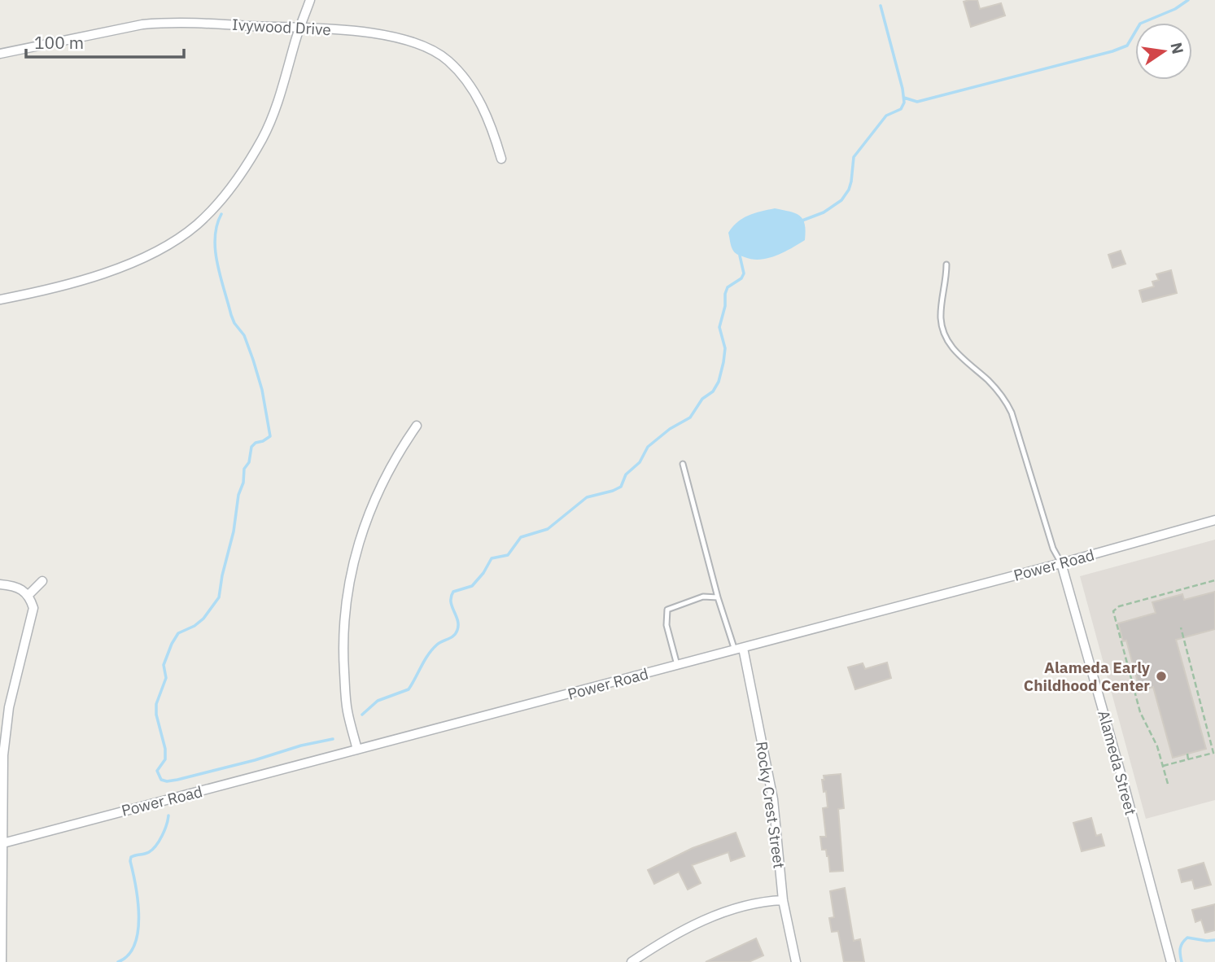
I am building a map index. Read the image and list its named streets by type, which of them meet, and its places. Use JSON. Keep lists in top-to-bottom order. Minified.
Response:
{"streets":{"street":["Ivywood Drive","Power Road","Alameda Street","Rocky Crest Street"]},"crossings":[["Power Road","Alameda Street"],["Power Road","Rocky Crest Street"]],"places":["Alameda Early Childhood Center"],"scale_bar":"100 m","north":"right"}
